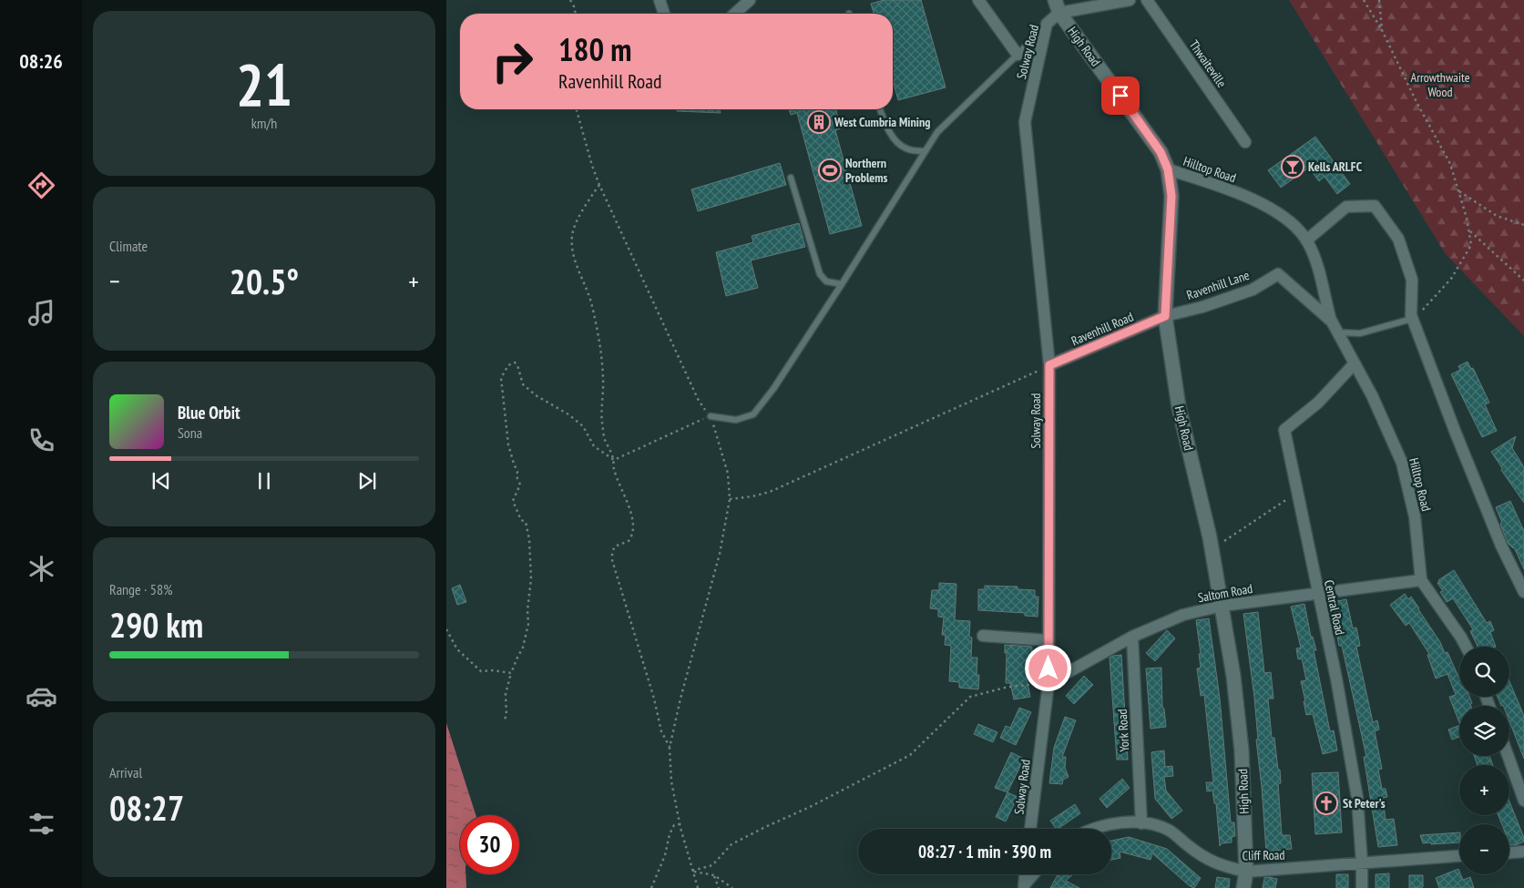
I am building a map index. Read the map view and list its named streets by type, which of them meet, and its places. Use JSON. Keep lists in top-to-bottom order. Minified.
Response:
{"streets":{"street":["High Road","Solway Road","Thwaiteville","Hilltop Road","Ravenhill Lane","Ravenhill Road","Saltom Road","Central Road","York Road","Cliff Road"]},"crossings":[["High Road","Solway Road"],["High Road","Hilltop Road"],["High Road","Ravenhill Lane"],["High Road","Ravenhill Road"],["High Road","Saltom Road"],["High Road","Cliff Road"],["Solway Road","Ravenhill Road"],["Solway Road","Saltom Road"],["Hilltop Road","Ravenhill Lane"],["Hilltop Road","Saltom Road"],["Hilltop Road","Central Road"],["Ravenhill Lane","Ravenhill Road"],["Saltom Road","Central Road"],["Saltom Road","York Road"],["Central Road","Cliff Road"],["York Road","Cliff Road"]],"parks":["Arrowthwaite Wood"],"places":{"building":["West Cumbria Mining"],"bar":["Kells ARLFC"],"sports":["Northern Problems"],"church":["St Peter's"]},"page":{"tabs":"08:26","tile":[["21","km/h"],"Climate",["Range · 58%","290 km"],["Arrival","08:27"]],"turn":["180 m","Ravenhill Road"],"heat":["−","20.5°","+"],"song":["Blue Orbit","Sona"],"map_buttons":["+","−"],"limit":"30","trip":"08:27 · 1 min · 390 m"}}
